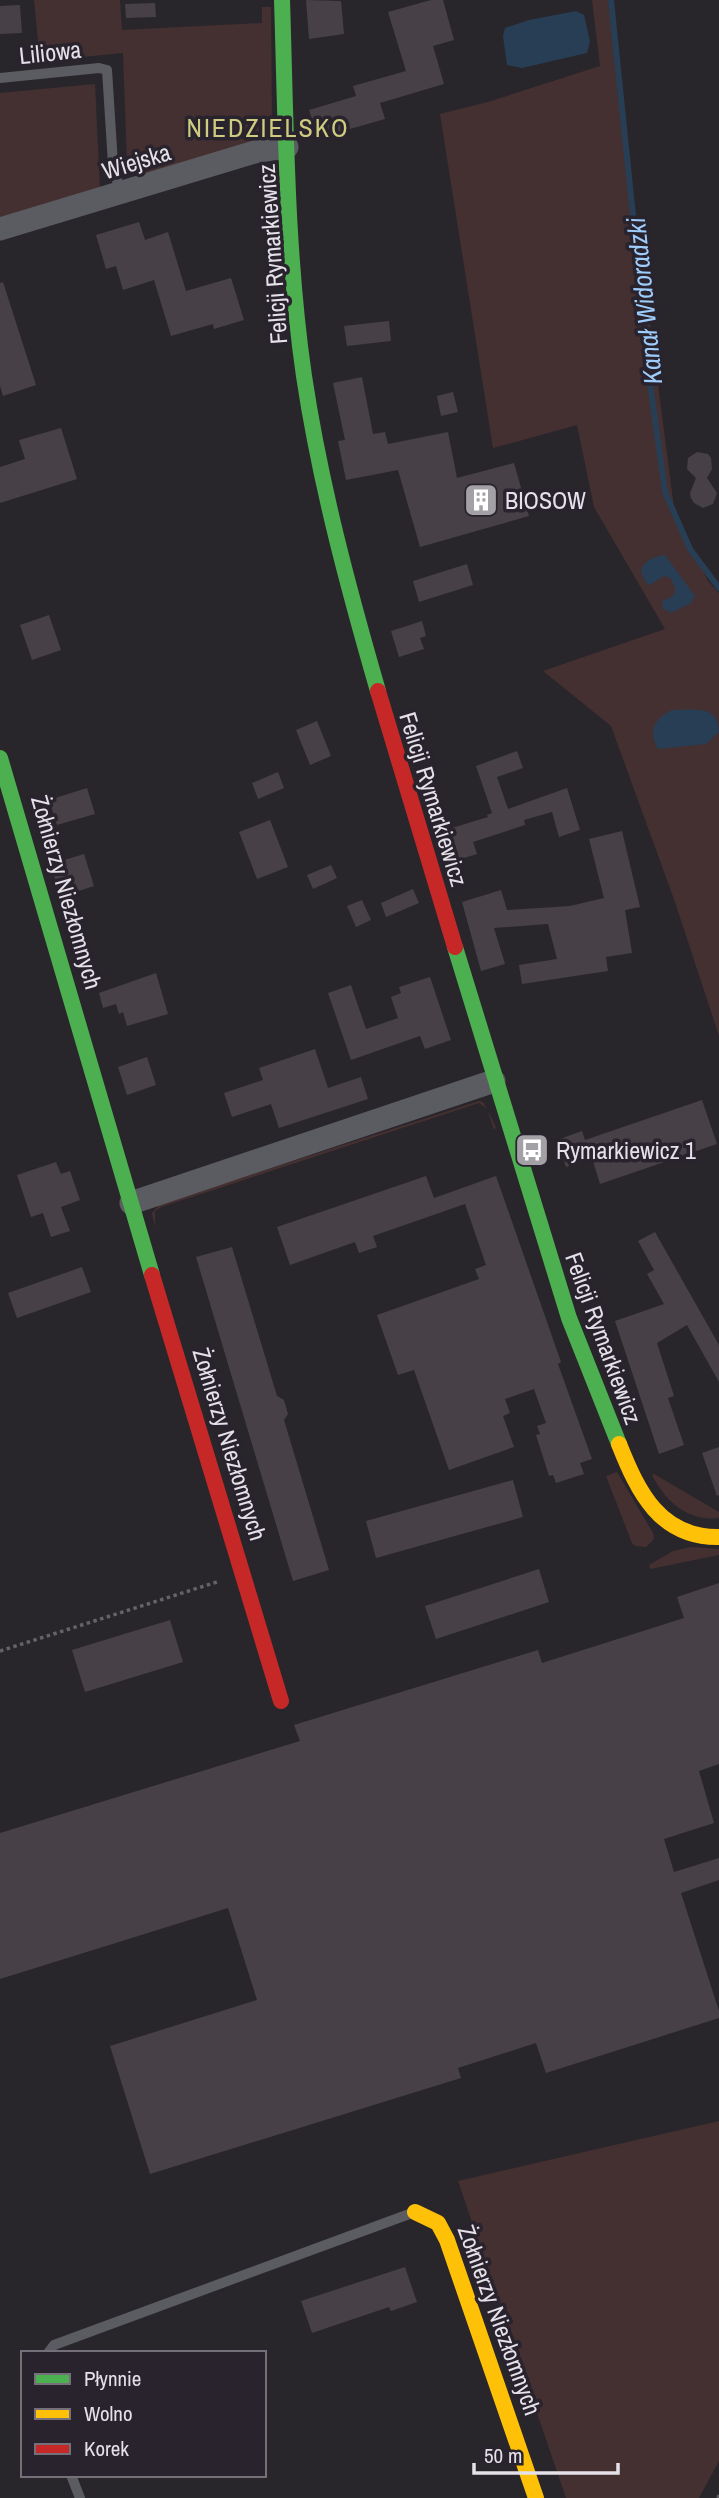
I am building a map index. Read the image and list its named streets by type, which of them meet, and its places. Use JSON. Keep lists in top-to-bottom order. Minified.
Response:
{"streets":{"street":["Wiejska","Felicji Rymarkiewicz","Żołnierzy Niezłomnych"],"lane":["Liliowa"]},"crossings":[["Liliowa","Wiejska"],["Wiejska","Felicji Rymarkiewicz"]],"districts":["NIEDZIELSKO"],"water":["Kanał Widoradzki"],"places":{"building":["BIOSOW"],"bus stop":["Rymarkiewicz 1"]},"legend":["Płynnie","Wolno","Korek"],"scale_bar":"50 m"}
